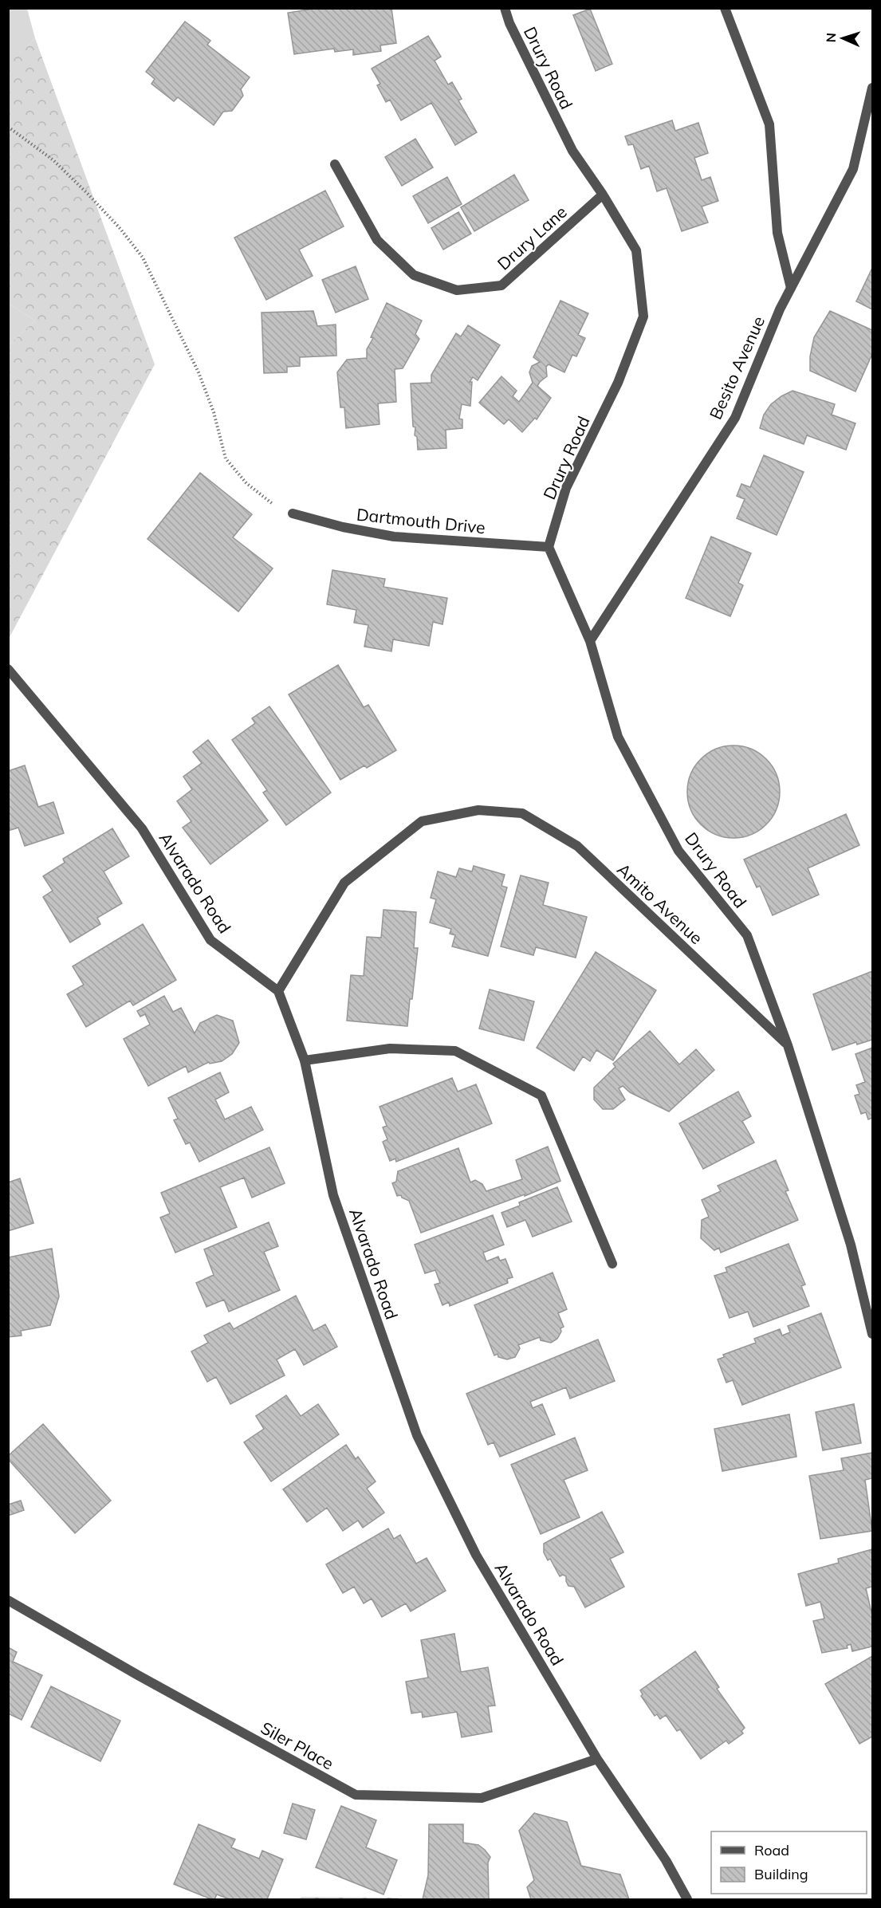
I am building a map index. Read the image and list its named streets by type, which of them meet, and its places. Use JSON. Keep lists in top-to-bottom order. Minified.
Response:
{"streets":{"street":["Drury Road","Drury Lane","Besito Avenue","Dartmouth Drive","Alvarado Road","Amito Avenue","Siler Place"]},"crossings":[["Drury Road","Drury Lane"],["Drury Road","Besito Avenue"],["Drury Road","Dartmouth Drive"],["Drury Road","Amito Avenue"],["Alvarado Road","Amito Avenue"],["Alvarado Road","Siler Place"]],"legend":["Road","Building"],"north":"left"}
